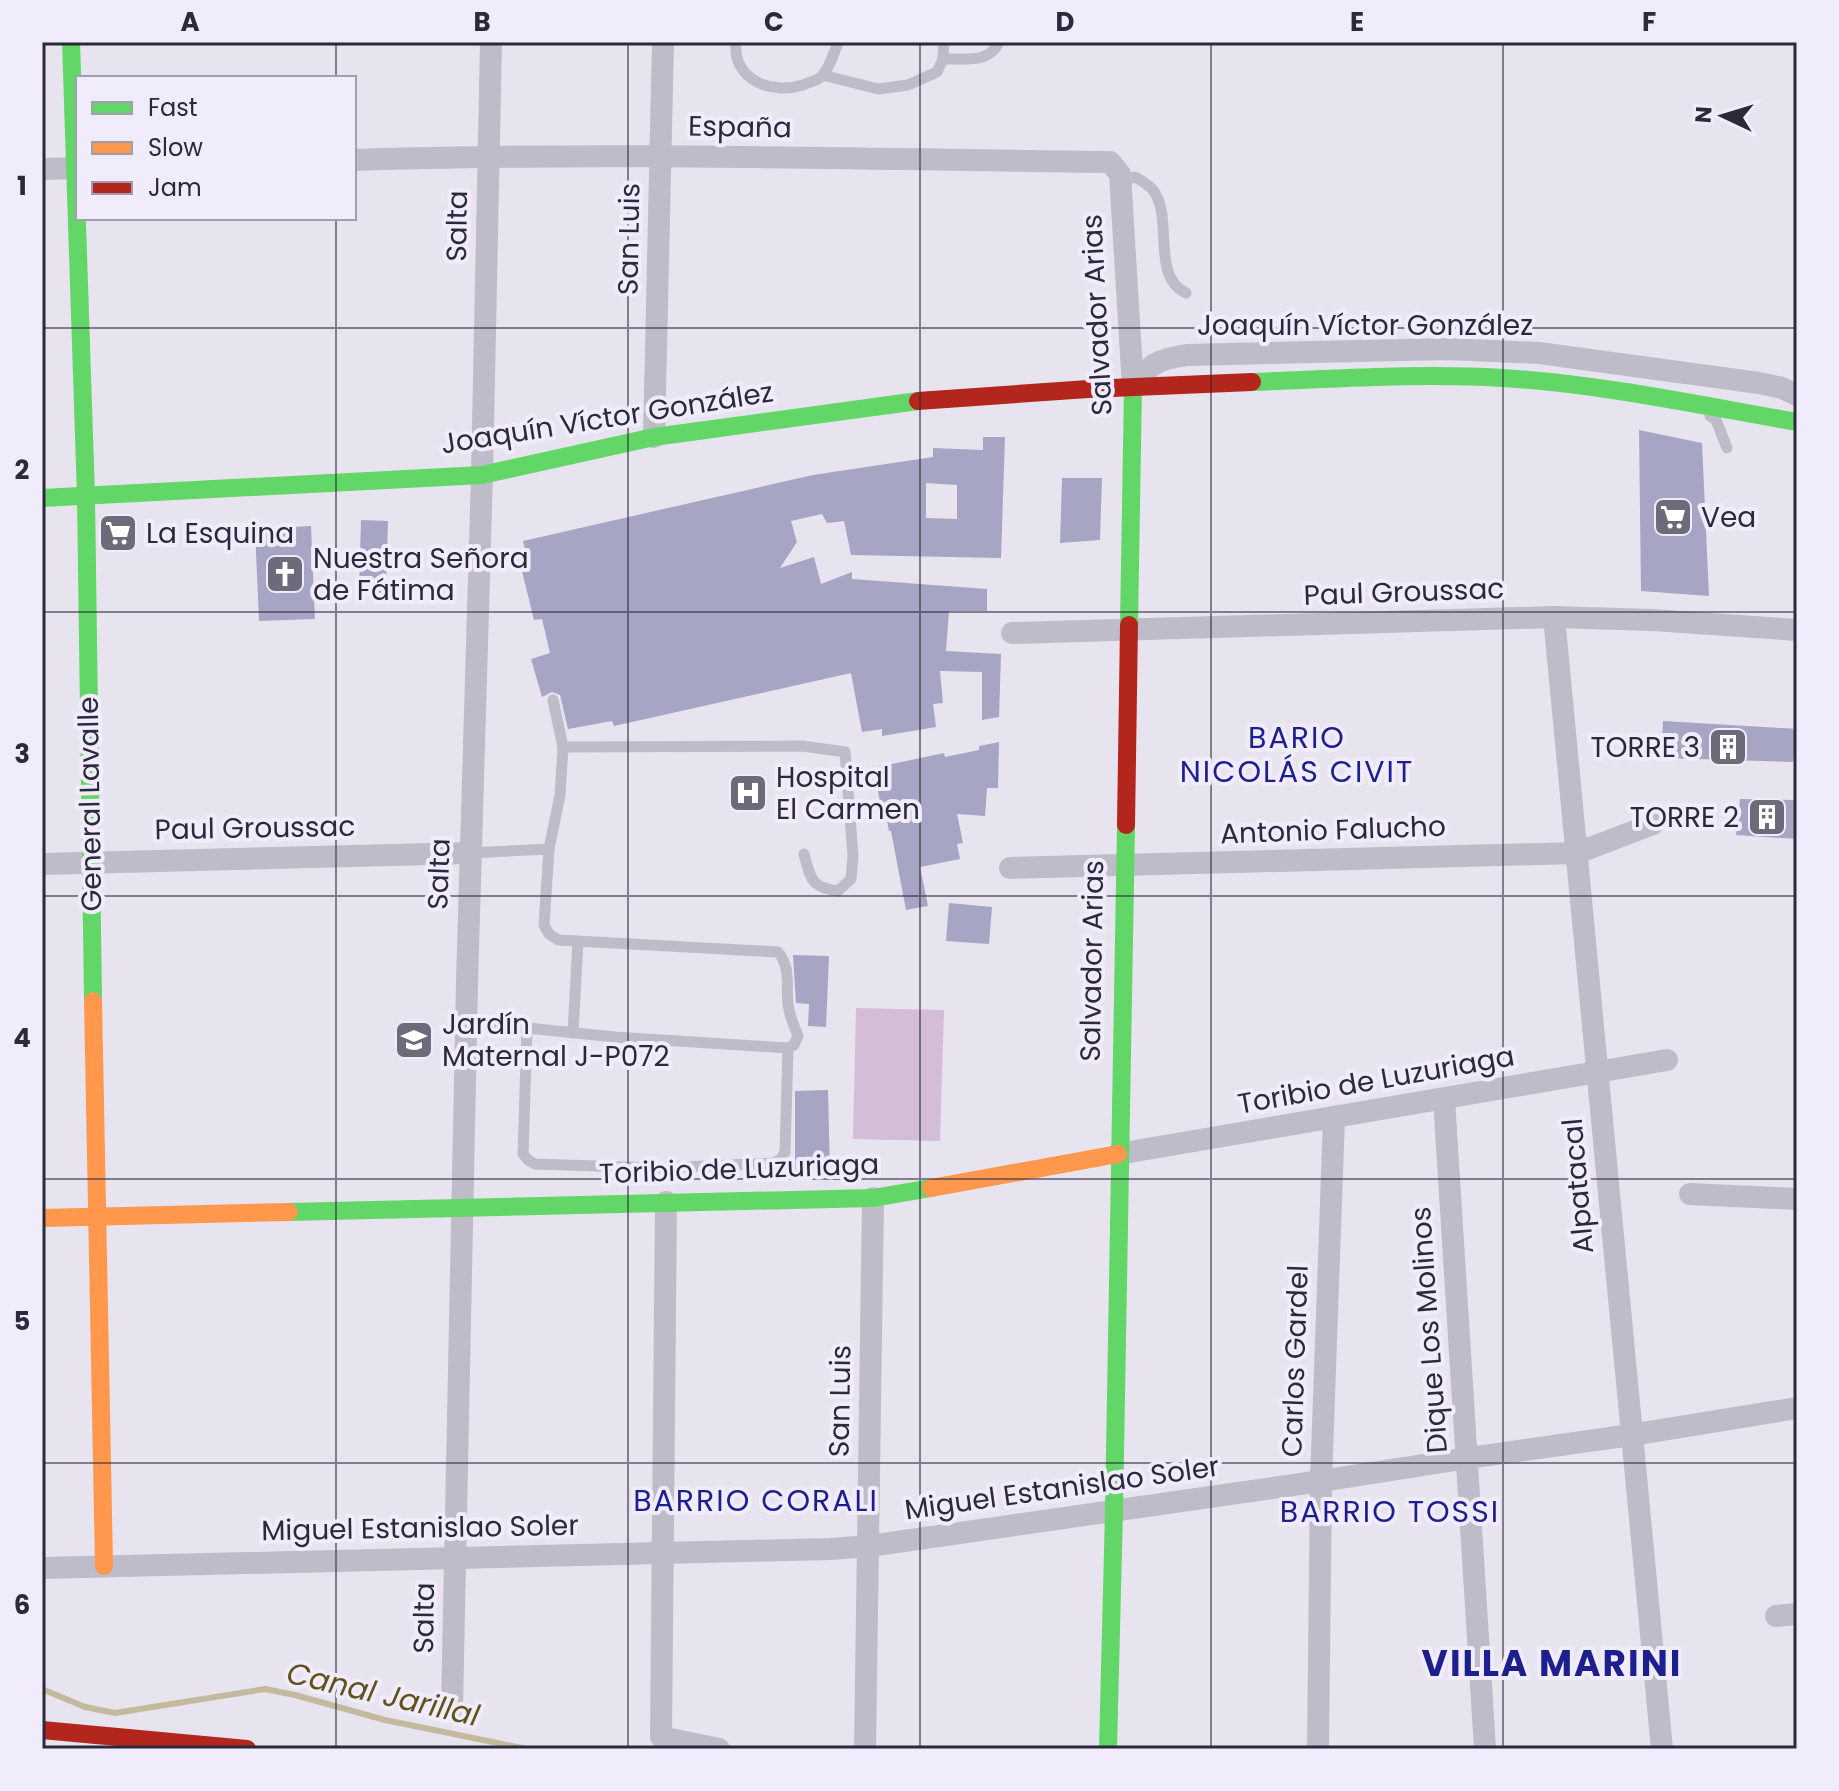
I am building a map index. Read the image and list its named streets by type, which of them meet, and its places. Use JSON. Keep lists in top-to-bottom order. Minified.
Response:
{"streets":{"main road":["Salvador Arias","Joaquín Víctor González","General Lavalle","Toribio de Luzuriaga"],"street":["España","Salta","San Luis","Paul Groussac","Antonio Falucho","Alpatacal","Dique Los Molinos","Carlos Gardel","Miguel Estanislao Soler"]},"crossings":[["España","Salta"],["España","San Luis"],["España","Salvador Arias"],["Salta","Joaquín Víctor González"],["Salta","Paul Groussac"],["Salta","Toribio de Luzuriaga"],["Salta","Miguel Estanislao Soler"],["San Luis","Joaquín Víctor González"],["San Luis","Toribio de Luzuriaga"],["San Luis","Miguel Estanislao Soler"],["Salvador Arias","Joaquín Víctor González"],["Salvador Arias","Paul Groussac"],["Salvador Arias","Antonio Falucho"],["Salvador Arias","Toribio de Luzuriaga"],["Salvador Arias","Miguel Estanislao Soler"],["Joaquín Víctor González","General Lavalle"],["Paul Groussac","General Lavalle"],["Paul Groussac","Alpatacal"],["General Lavalle","Toribio de Luzuriaga"],["General Lavalle","Miguel Estanislao Soler"],["Antonio Falucho","Alpatacal"],["Toribio de Luzuriaga","Alpatacal"],["Toribio de Luzuriaga","Dique Los Molinos"],["Toribio de Luzuriaga","Carlos Gardel"],["Alpatacal","Miguel Estanislao Soler"],["Dique Los Molinos","Miguel Estanislao Soler"],["Carlos Gardel","Miguel Estanislao Soler"]],"districts":["BARIO NICOLÁS CIVIT","BARRIO CORALI","BARRIO TOSSI","VILLA MARINI"],"water":["Canal Jarillal"],"places":{"supermarket":["Vea","La Esquina"],"church":["Nuestra Señora de Fátima"],"building":["TORRE 3","TORRE 2"],"hospital":["Hospital El Carmen"],"school or university":["Jardín Maternal J-P072"]},"legend":["Fast","Slow","Jam"],"north":"left","grid":{"columns":["A","B","C","D","E","F"],"rows":["1","2","3","4","5","6"]}}
